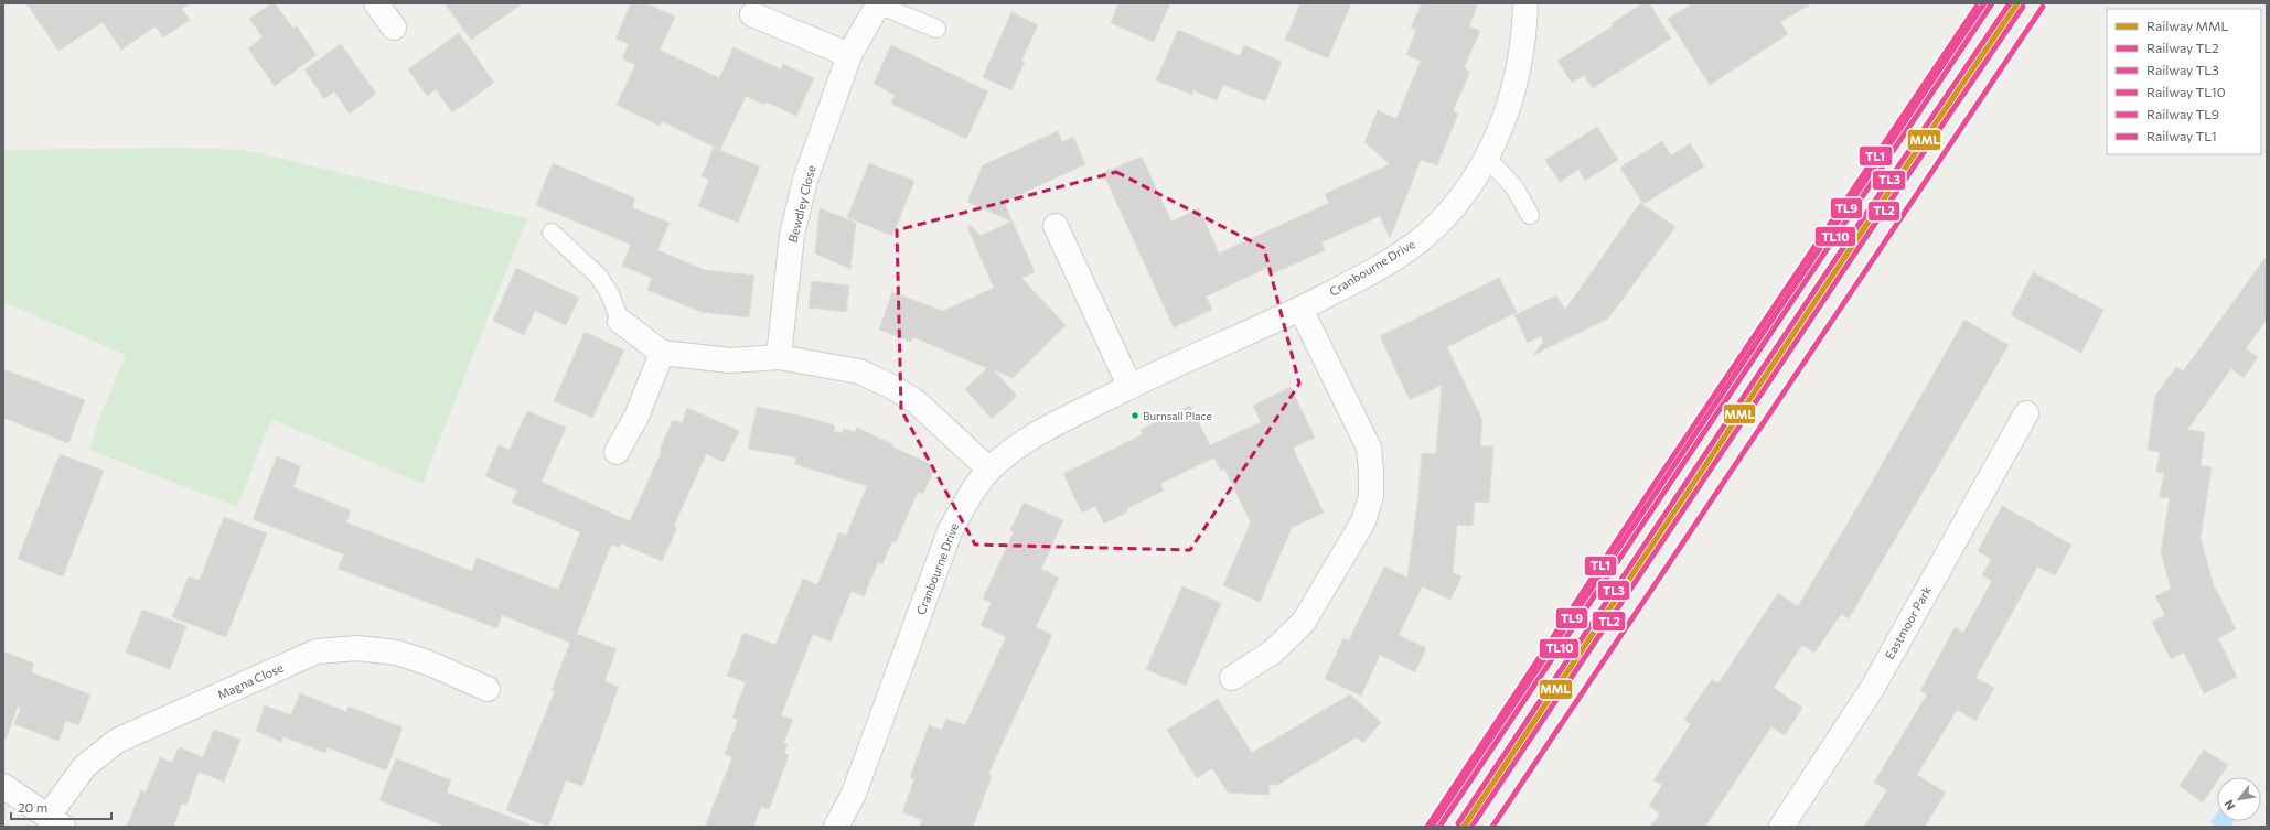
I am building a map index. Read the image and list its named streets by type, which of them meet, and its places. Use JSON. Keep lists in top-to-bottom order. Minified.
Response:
{"streets":{"street":["Bewdley Close","Cranbourne Drive","Eastmoor Park","Magna Close"]},"places":["Burnsall Place"],"lines":["rail line MML","rail line TL3","rail line TL10","rail line TL9","rail line TL2","rail line TL1"],"legend":["Railway MML","Railway TL2","Railway TL3","Railway TL10","Railway TL9","Railway TL1"],"scale_bar":"20 m","north":"bottom left"}
